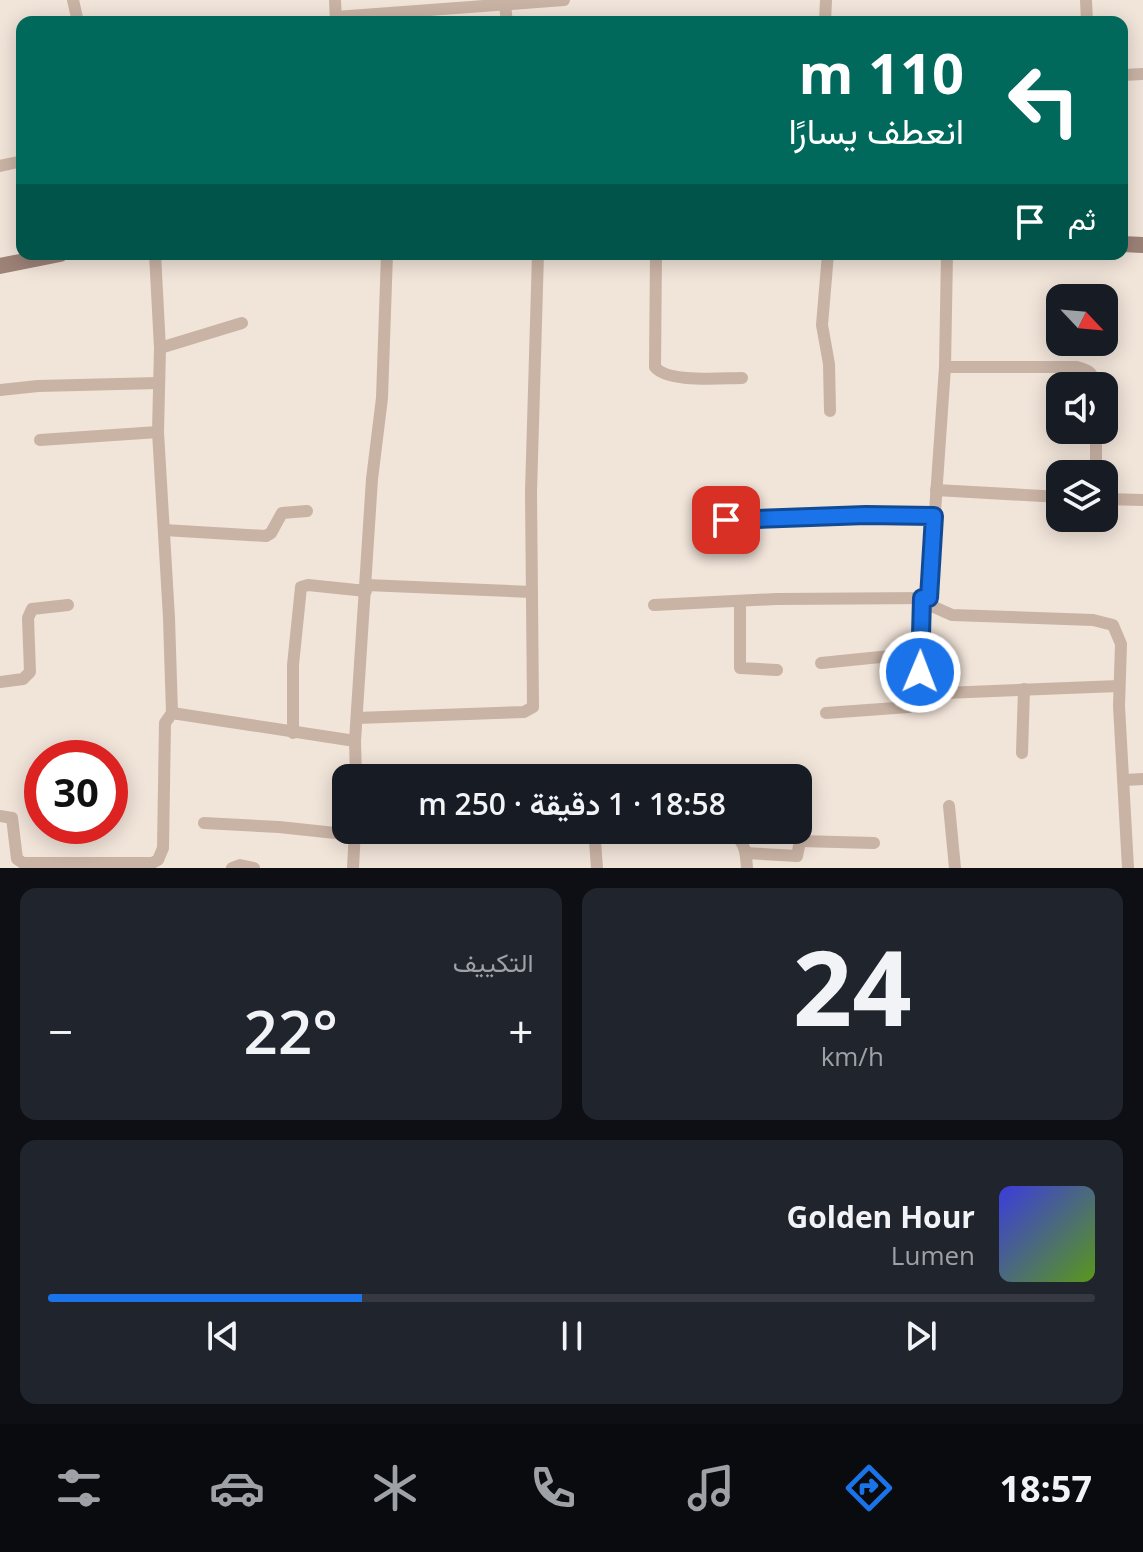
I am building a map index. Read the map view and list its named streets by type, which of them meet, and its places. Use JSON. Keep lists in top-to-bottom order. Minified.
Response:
{"north":"bottom right","page":{"turn":["110 m","انعطف يسارًا"],"then":"ثم","limit":"30","trip":"18:58 · 1 دقيقة · 250 m","tile":[["24","km/h"],"التكييف"],"heat":["−","22°","+"],"song":["Golden Hour","Lumen"],"tabs":"18:57"}}
